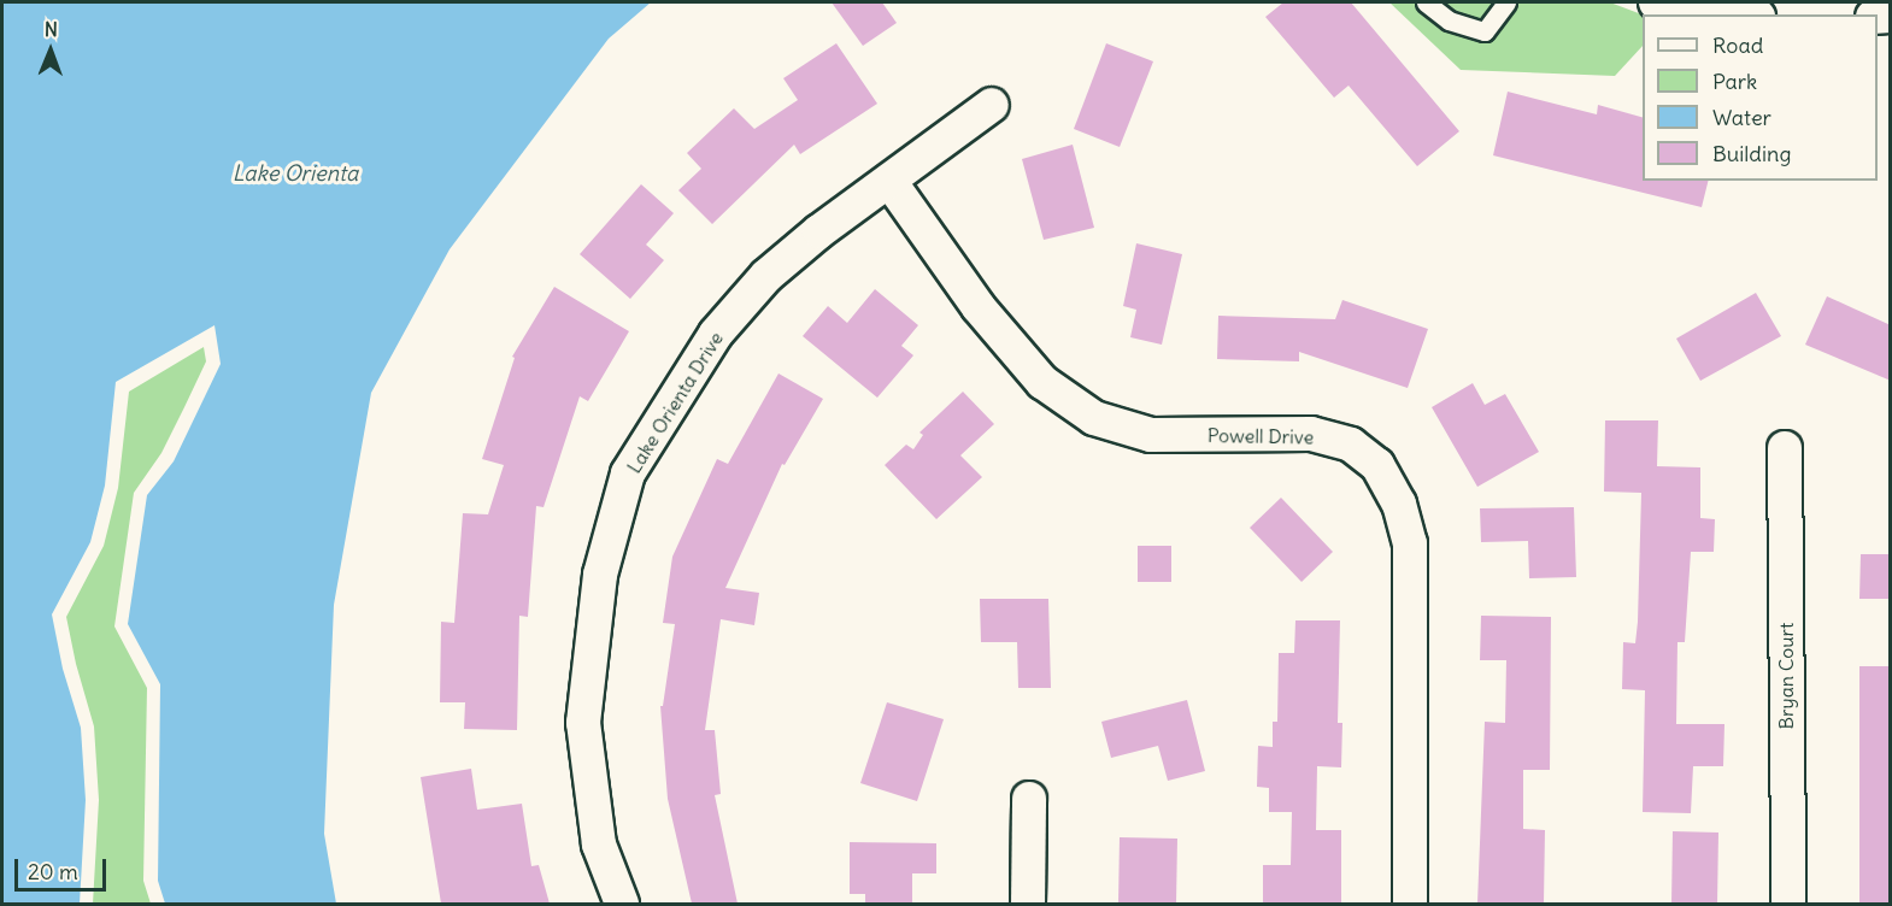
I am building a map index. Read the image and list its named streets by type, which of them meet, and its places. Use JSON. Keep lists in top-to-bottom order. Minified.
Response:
{"streets":{"street":["Lake Orienta Drive","Powell Drive","Bryan Court"]},"crossings":[["Lake Orienta Drive","Powell Drive"]],"water":["Lake Orienta"],"legend":["Road","Park","Water","Building"],"scale_bar":"20 m","north":"top"}
